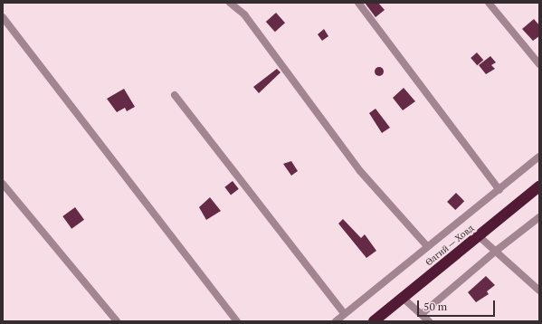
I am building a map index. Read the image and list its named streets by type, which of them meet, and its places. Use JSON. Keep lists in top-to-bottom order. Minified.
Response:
{"streets":{"highway":["Өлгий — Ховд"]},"scale_bar":"50 m"}
